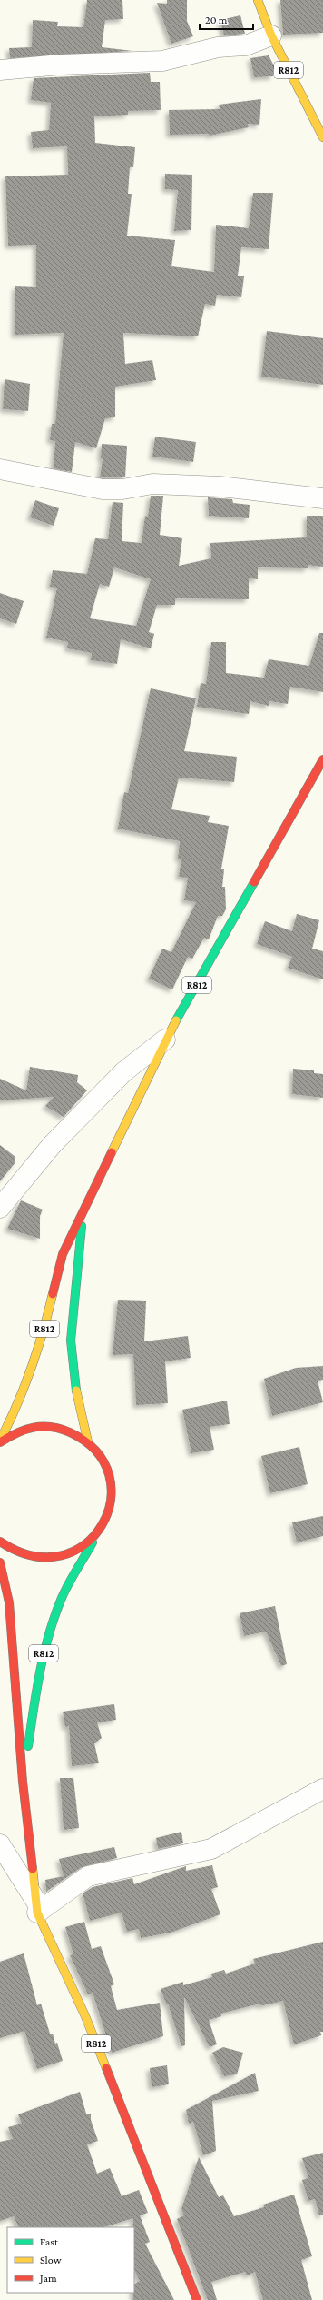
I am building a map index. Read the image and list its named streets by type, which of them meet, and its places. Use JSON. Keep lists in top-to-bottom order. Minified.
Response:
{"streets":{"main road":["R812"]},"legend":["Fast","Slow","Jam"],"scale_bar":"20 m"}
